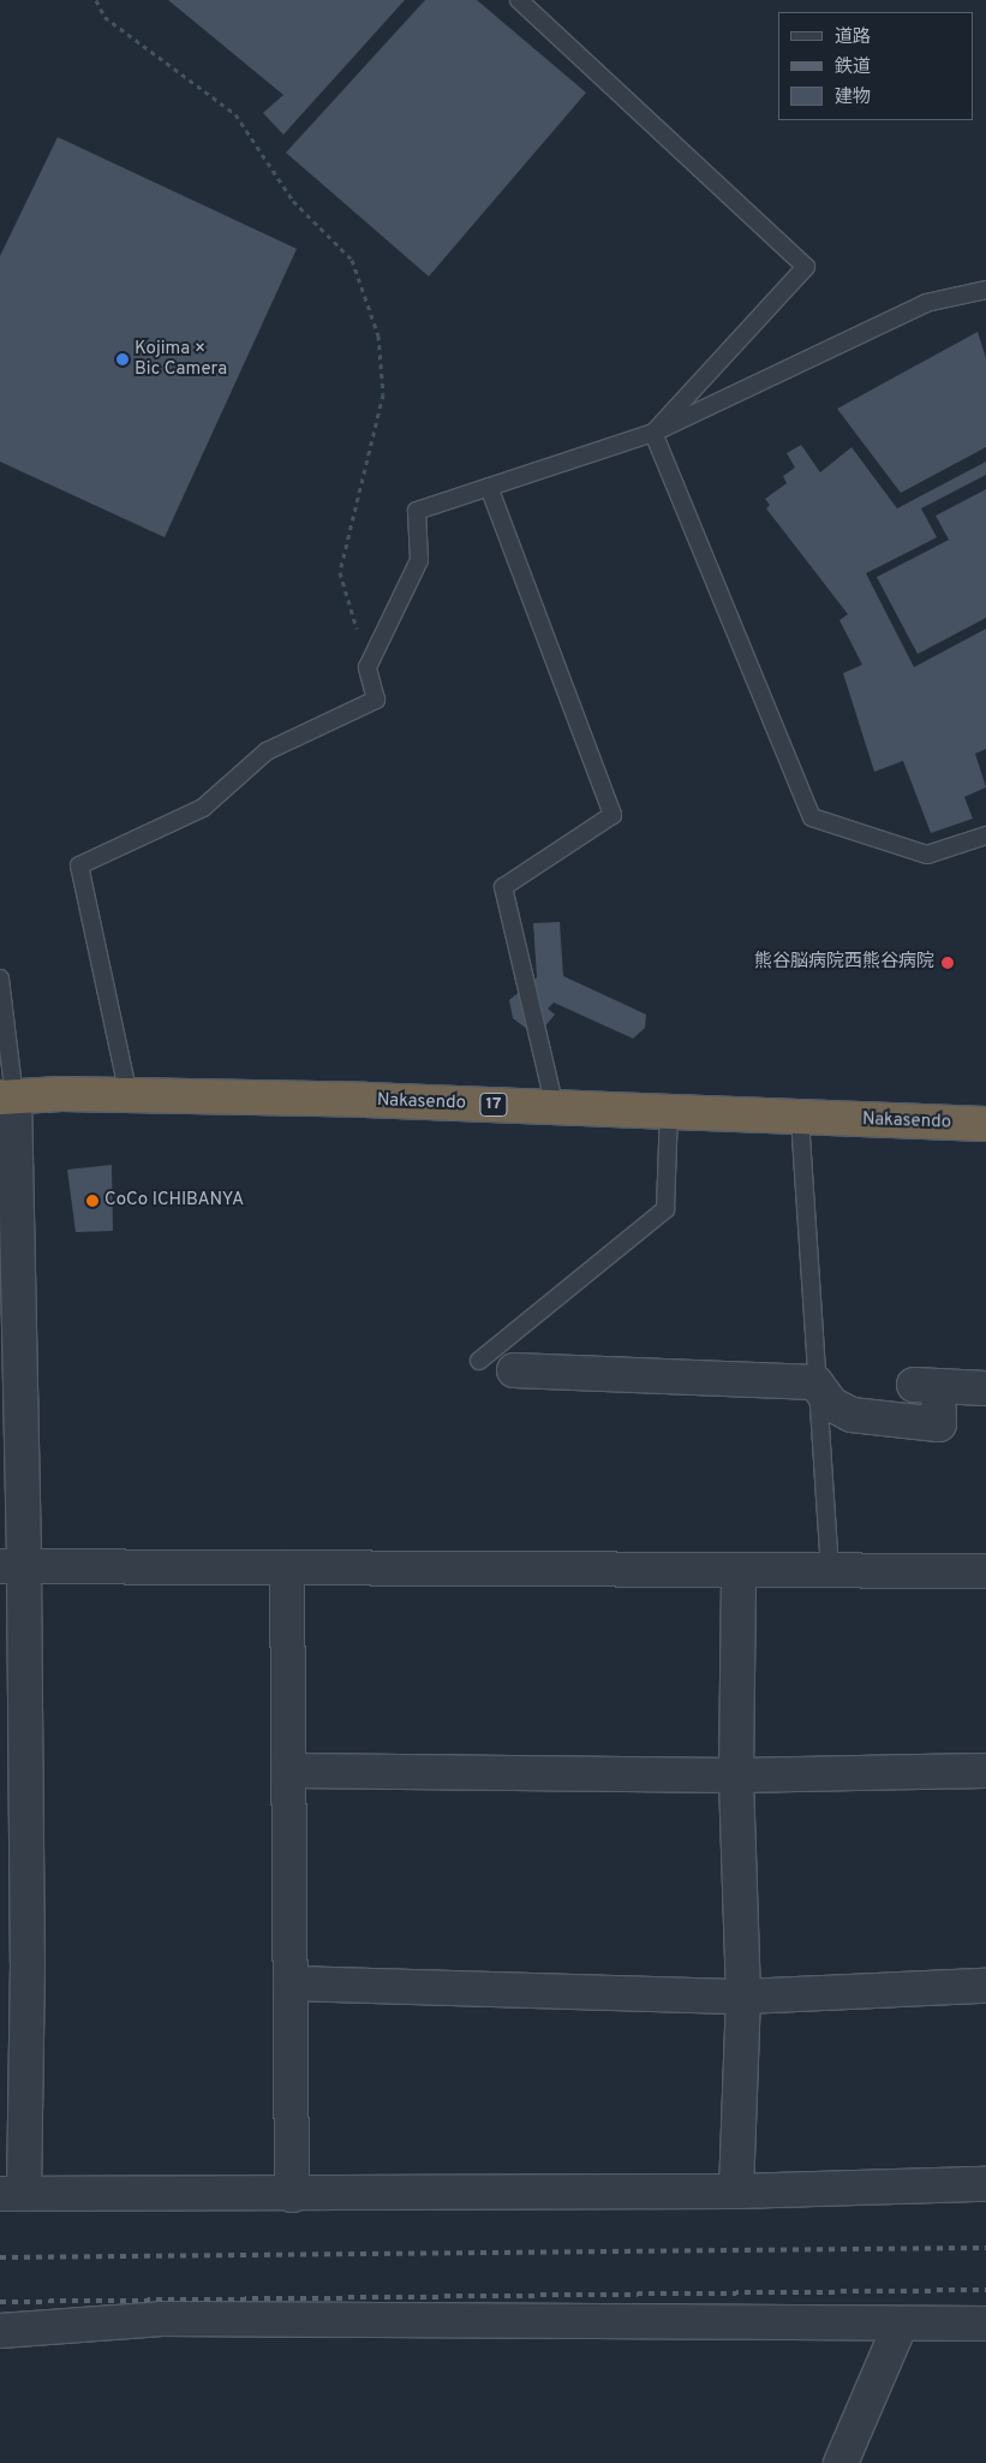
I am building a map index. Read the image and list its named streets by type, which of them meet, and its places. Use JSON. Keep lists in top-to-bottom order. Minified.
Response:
{"streets":{"highway":["Nakasendo","17"]},"places":["Kojima × Bic Camera","熊谷脳病院西熊谷病院","CoCo ICHIBANYA"],"legend":["道路","鉄道","建物"]}
